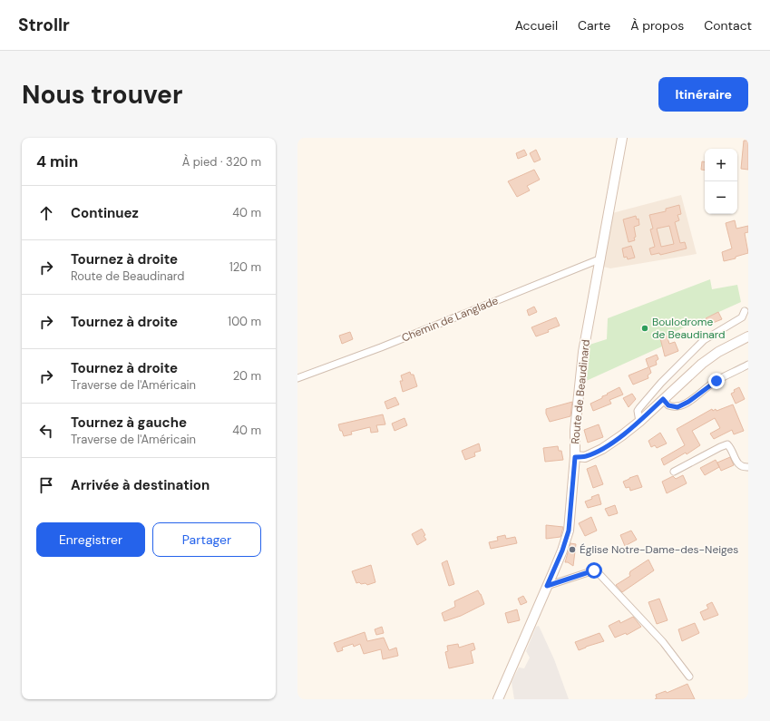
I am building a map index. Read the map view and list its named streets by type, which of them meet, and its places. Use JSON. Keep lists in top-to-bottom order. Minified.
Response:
{"streets":{"street":["Chemin de Langlade","Route de Beaudinard"]},"crossings":[["Chemin de Langlade","Route de Beaudinard"]],"places":["Boulodrome de Beaudinard","Église Notre-Dame-des-Neiges"],"page":{"header":"Strollr","nav":["Accueil","Carte","À propos","Contact"],"buttons":["Itinéraire",["Enregistrer","Partager"]],"title":"Nous trouver","heading":["4 min","À pied · 320 m"],"map_buttons":["+","−"],"list":[["Continuez","40 m"],["Tournez à droite","Route de Beaudinard","120 m"],["Tournez à droite","100 m"],["Tournez à droite","Traverse de l'Américain","20 m"],["Tournez à gauche","Traverse de l'Américain","40 m"],"Arrivée à destination"]}}
